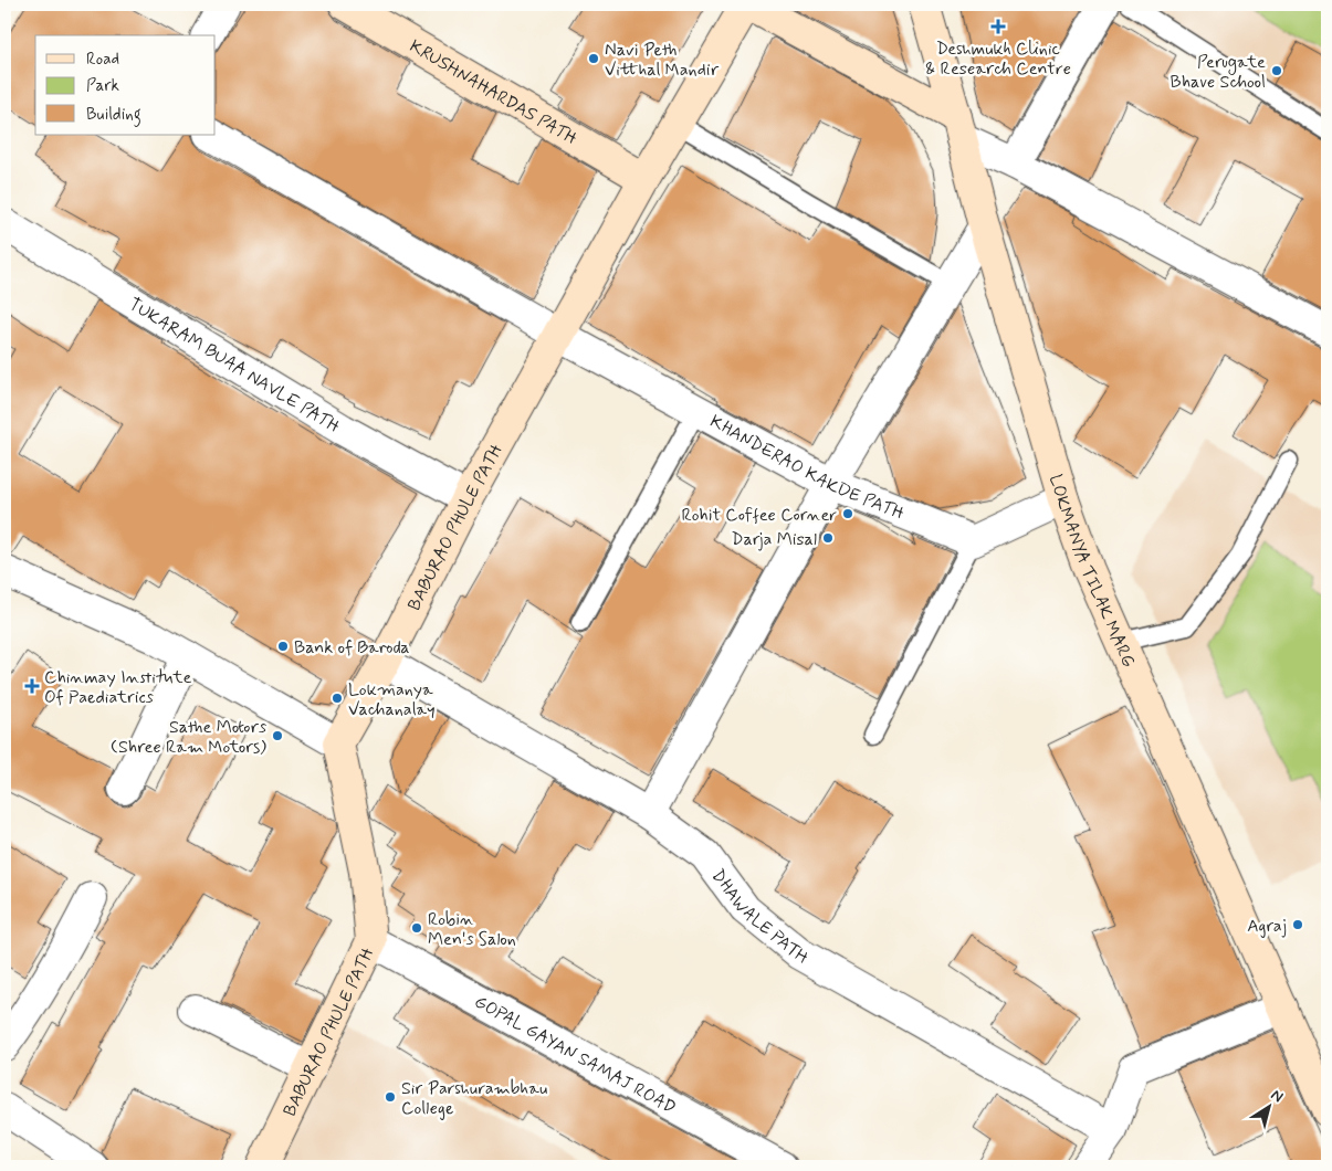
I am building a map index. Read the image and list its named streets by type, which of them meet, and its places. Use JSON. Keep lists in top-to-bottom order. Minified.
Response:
{"streets":{"street":["KRUSHNAHARDAS PATH","TUKARAM BUAA NAVLE PATH","KHANDERAO KAKDE PATH","BABURAO PHULE PATH","LOKMANYA TILAK MARG","DHAWALE PATH","GOPAL GAYAN SAMAJ ROAD"]},"crossings":[["KRUSHNAHARDAS PATH","BABURAO PHULE PATH"],["TUKARAM BUAA NAVLE PATH","BABURAO PHULE PATH"],["KHANDERAO KAKDE PATH","BABURAO PHULE PATH"],["BABURAO PHULE PATH","DHAWALE PATH"],["BABURAO PHULE PATH","GOPAL GAYAN SAMAJ ROAD"]],"places":{"health":["Deshmukh Clinic & Research Centre","Chinmay Institute Of Paediatrics"],"other":["Navi Peth Vitthal Mandir","Perugate Bhave School","Rohit Coffee Corner","Darja Misal","Bank of Baroda","Lokmanya Vachanalay","Sathe Motors (Shree Ram Motors)","Agraj","Robin Men's Salon","Sir Parshurambhau College"]},"legend":["Road","Park","Building"],"north":"top right"}
